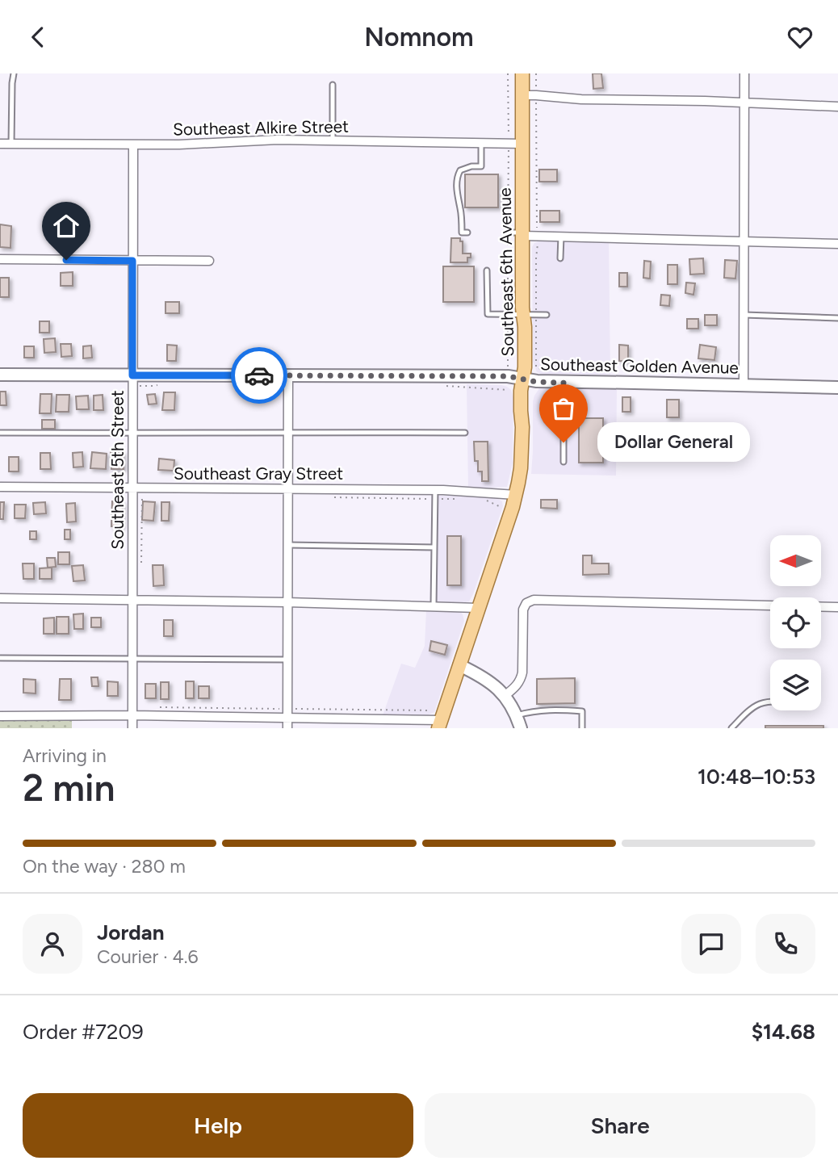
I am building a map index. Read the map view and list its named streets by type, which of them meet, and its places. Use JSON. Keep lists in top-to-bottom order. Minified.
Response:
{"streets":{"main road":["Southeast 6th Avenue"],"street":["Southeast Alkire Street","Southeast Golden Avenue","Southeast 5th Street","Southeast Gray Street"]},"crossings":[["Southeast Alkire Street","Southeast 6th Avenue"],["Southeast Alkire Street","Southeast 5th Street"],["Southeast 6th Avenue","Southeast Golden Avenue"],["Southeast 6th Avenue","Southeast Gray Street"],["Southeast Golden Avenue","Southeast 5th Street"],["Southeast 5th Street","Southeast Gray Street"]],"places":["Dollar General"],"north":"left","page":{"header":"Nomnom","bubble":"Dollar General","heading":["2 min","Arriving in","10:48–10:53"],"panel":["Jordan","Courier · 4.6","Order #7209","$14.68"],"bar":"On the way · 280 m","buttons":["Help","Share"]}}
